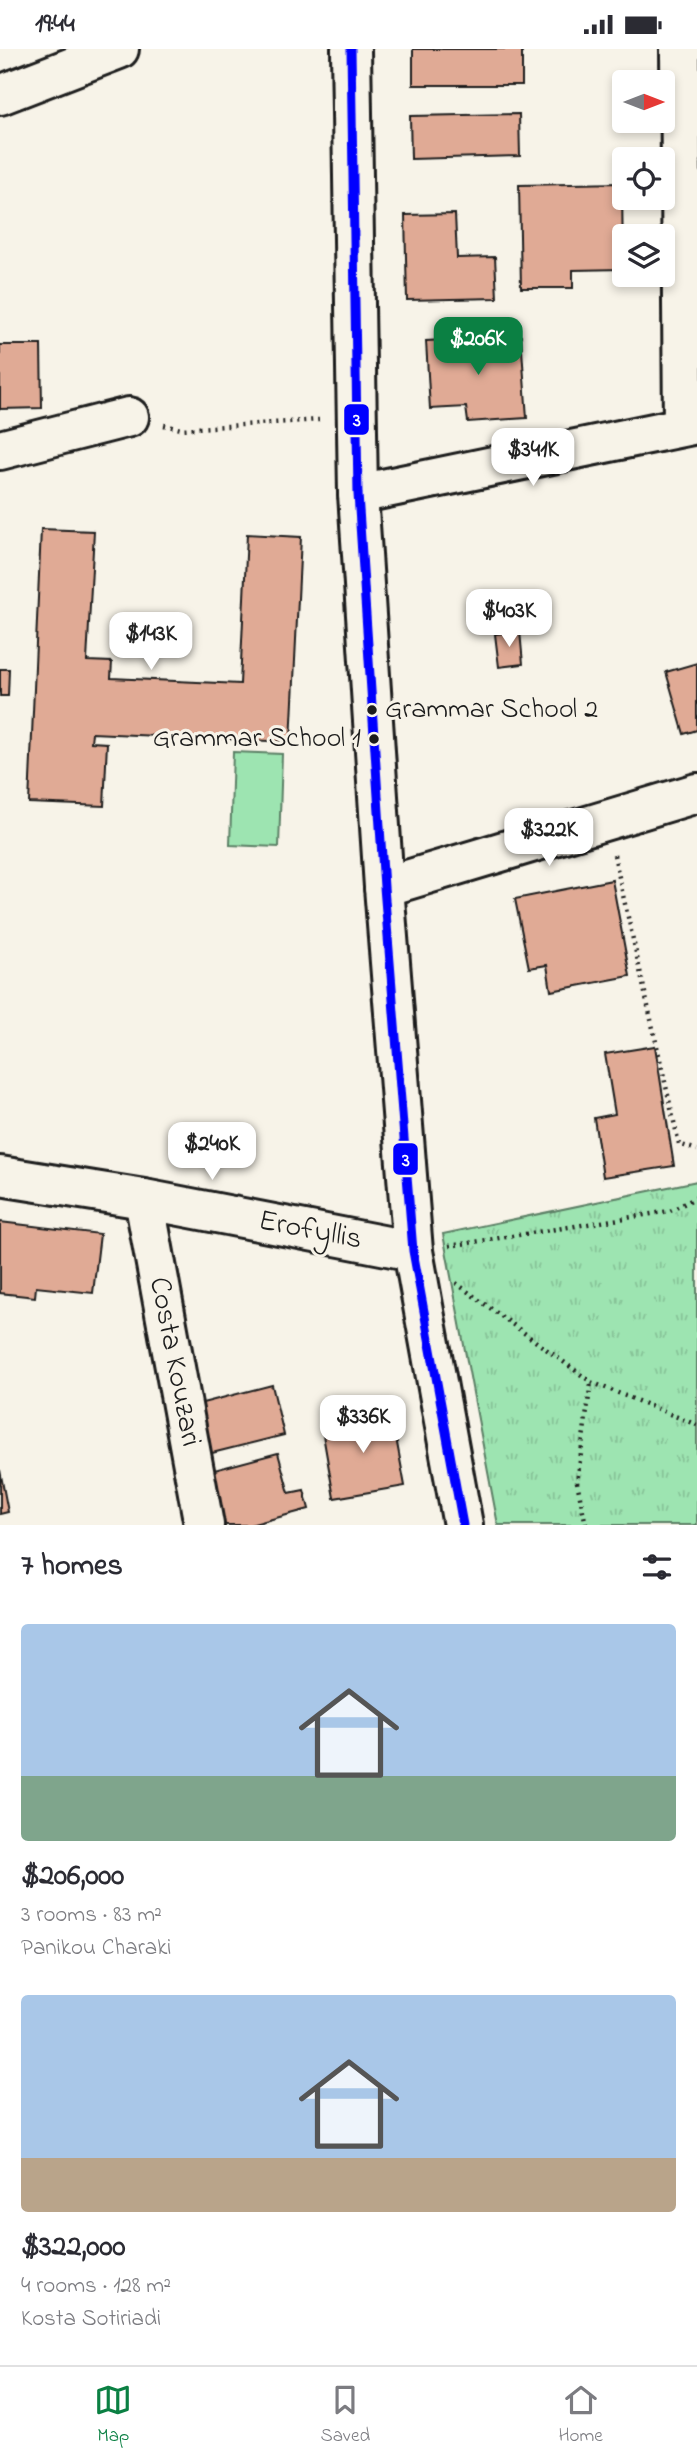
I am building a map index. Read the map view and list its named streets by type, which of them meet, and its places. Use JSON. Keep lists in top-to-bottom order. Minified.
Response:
{"streets":{"street":["Erofyllis","Costa Kouzari"]},"crossings":[["Erofyllis","Costa Kouzari"]],"places":["Grammar School 2","Grammar School 1"],"lines":["transit line 3"],"north":"right","page":{"status":"19:44","price":["$206K","$341K","$403K","$143K","$322K","$240K","$336K"],"heading":"7 homes","list":[{"name":"$206,000","note":"3 rooms · 83 m² · Panikou Charaki"},{"name":"$322,000","note":"4 rooms · 128 m² · Kosta Sotiriadi"}],"tabs":["Map","Saved","Home"]}}
